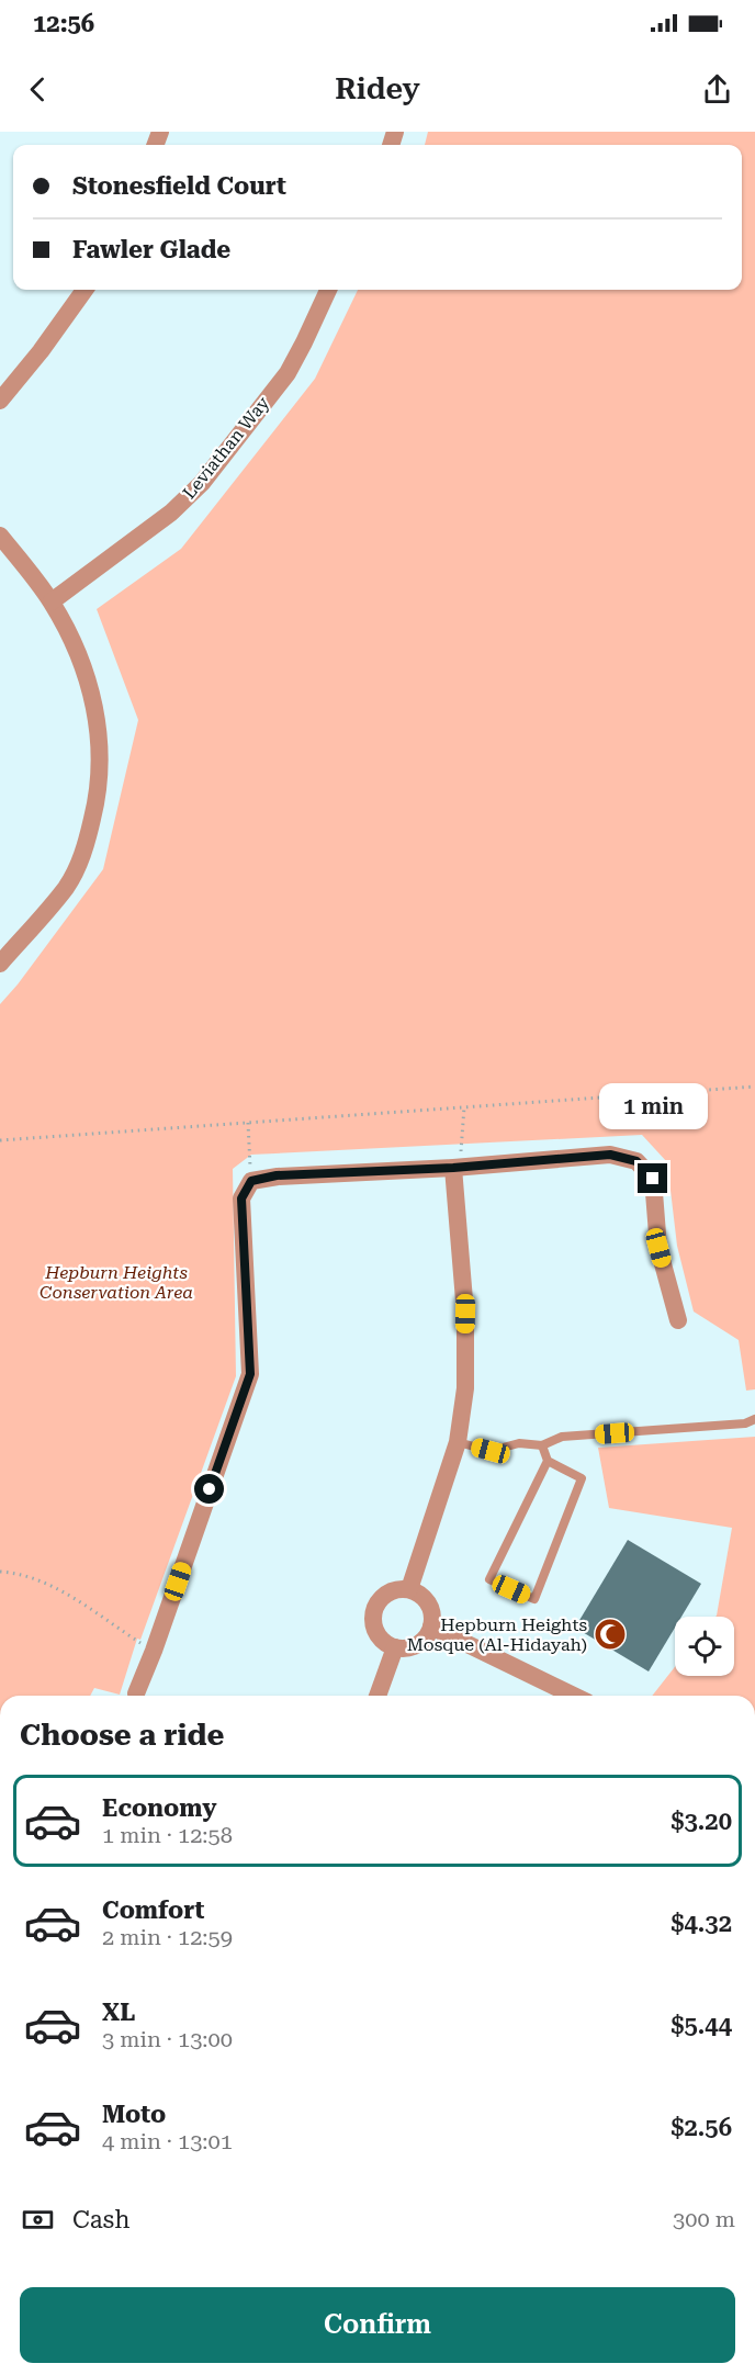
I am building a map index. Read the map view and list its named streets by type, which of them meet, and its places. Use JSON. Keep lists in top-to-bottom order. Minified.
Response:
{"streets":{"street":["Leviathan Way"]},"parks":["Hepburn Heights Conservation Area"],"places":{"mosque":["Hepburn Heights Mosque (Al-Hidayah)"]},"page":{"status":"12:56","header":"Ridey","banner":["Stonesfield Court","Fawler Glade"],"bubble":"1 min","heading":"Choose a ride","list":[{"name":"Economy","note":"1 min · 12:58","value":"$3.20"},{"name":"Comfort","note":"2 min · 12:59","value":"$4.32"},{"name":"XL","note":"3 min · 13:00","value":"$5.44"},{"name":"Moto","note":"4 min · 13:01","value":"$2.56"}],"pay":["Cash","300 m"],"buttons":"Confirm"}}
